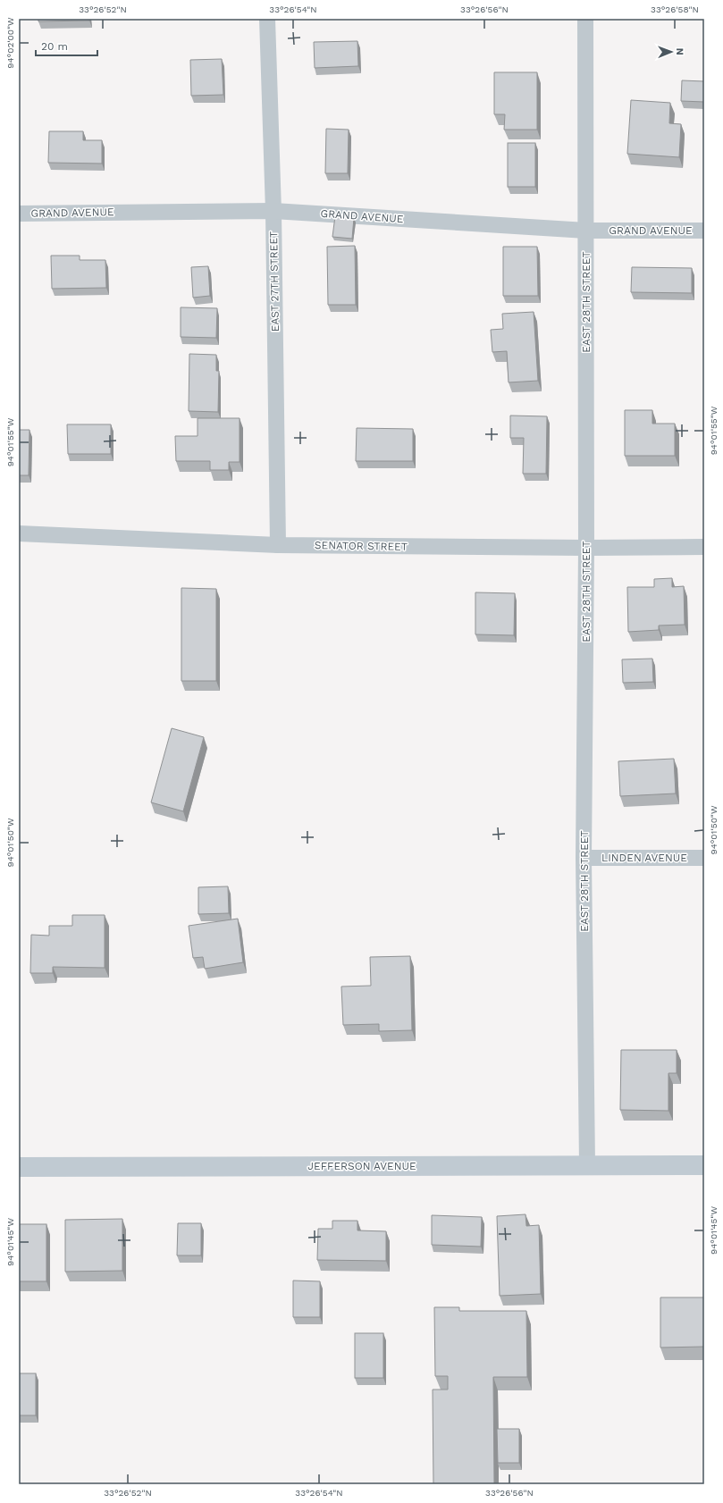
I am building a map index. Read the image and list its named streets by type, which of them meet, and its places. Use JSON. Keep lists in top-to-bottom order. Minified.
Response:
{"streets":{"main road":["JEFFERSON AVENUE"],"street":["GRAND AVENUE","EAST 27TH STREET","EAST 28TH STREET","SENATOR STREET","LINDEN AVENUE"]},"crossings":[["GRAND AVENUE","EAST 27TH STREET"],["GRAND AVENUE","EAST 28TH STREET"],["EAST 27TH STREET","SENATOR STREET"],["EAST 28TH STREET","SENATOR STREET"],["EAST 28TH STREET","LINDEN AVENUE"],["EAST 28TH STREET","JEFFERSON AVENUE"]],"scale_bar":"20 m","north":"right","coordinates":["33°26'52\"N","33°26'54\"N","33°26'56\"N","33°26'58\"N","94°02'00\"W","94°01'55\"W","94°01'50\"W","94°01'45\"W"]}
